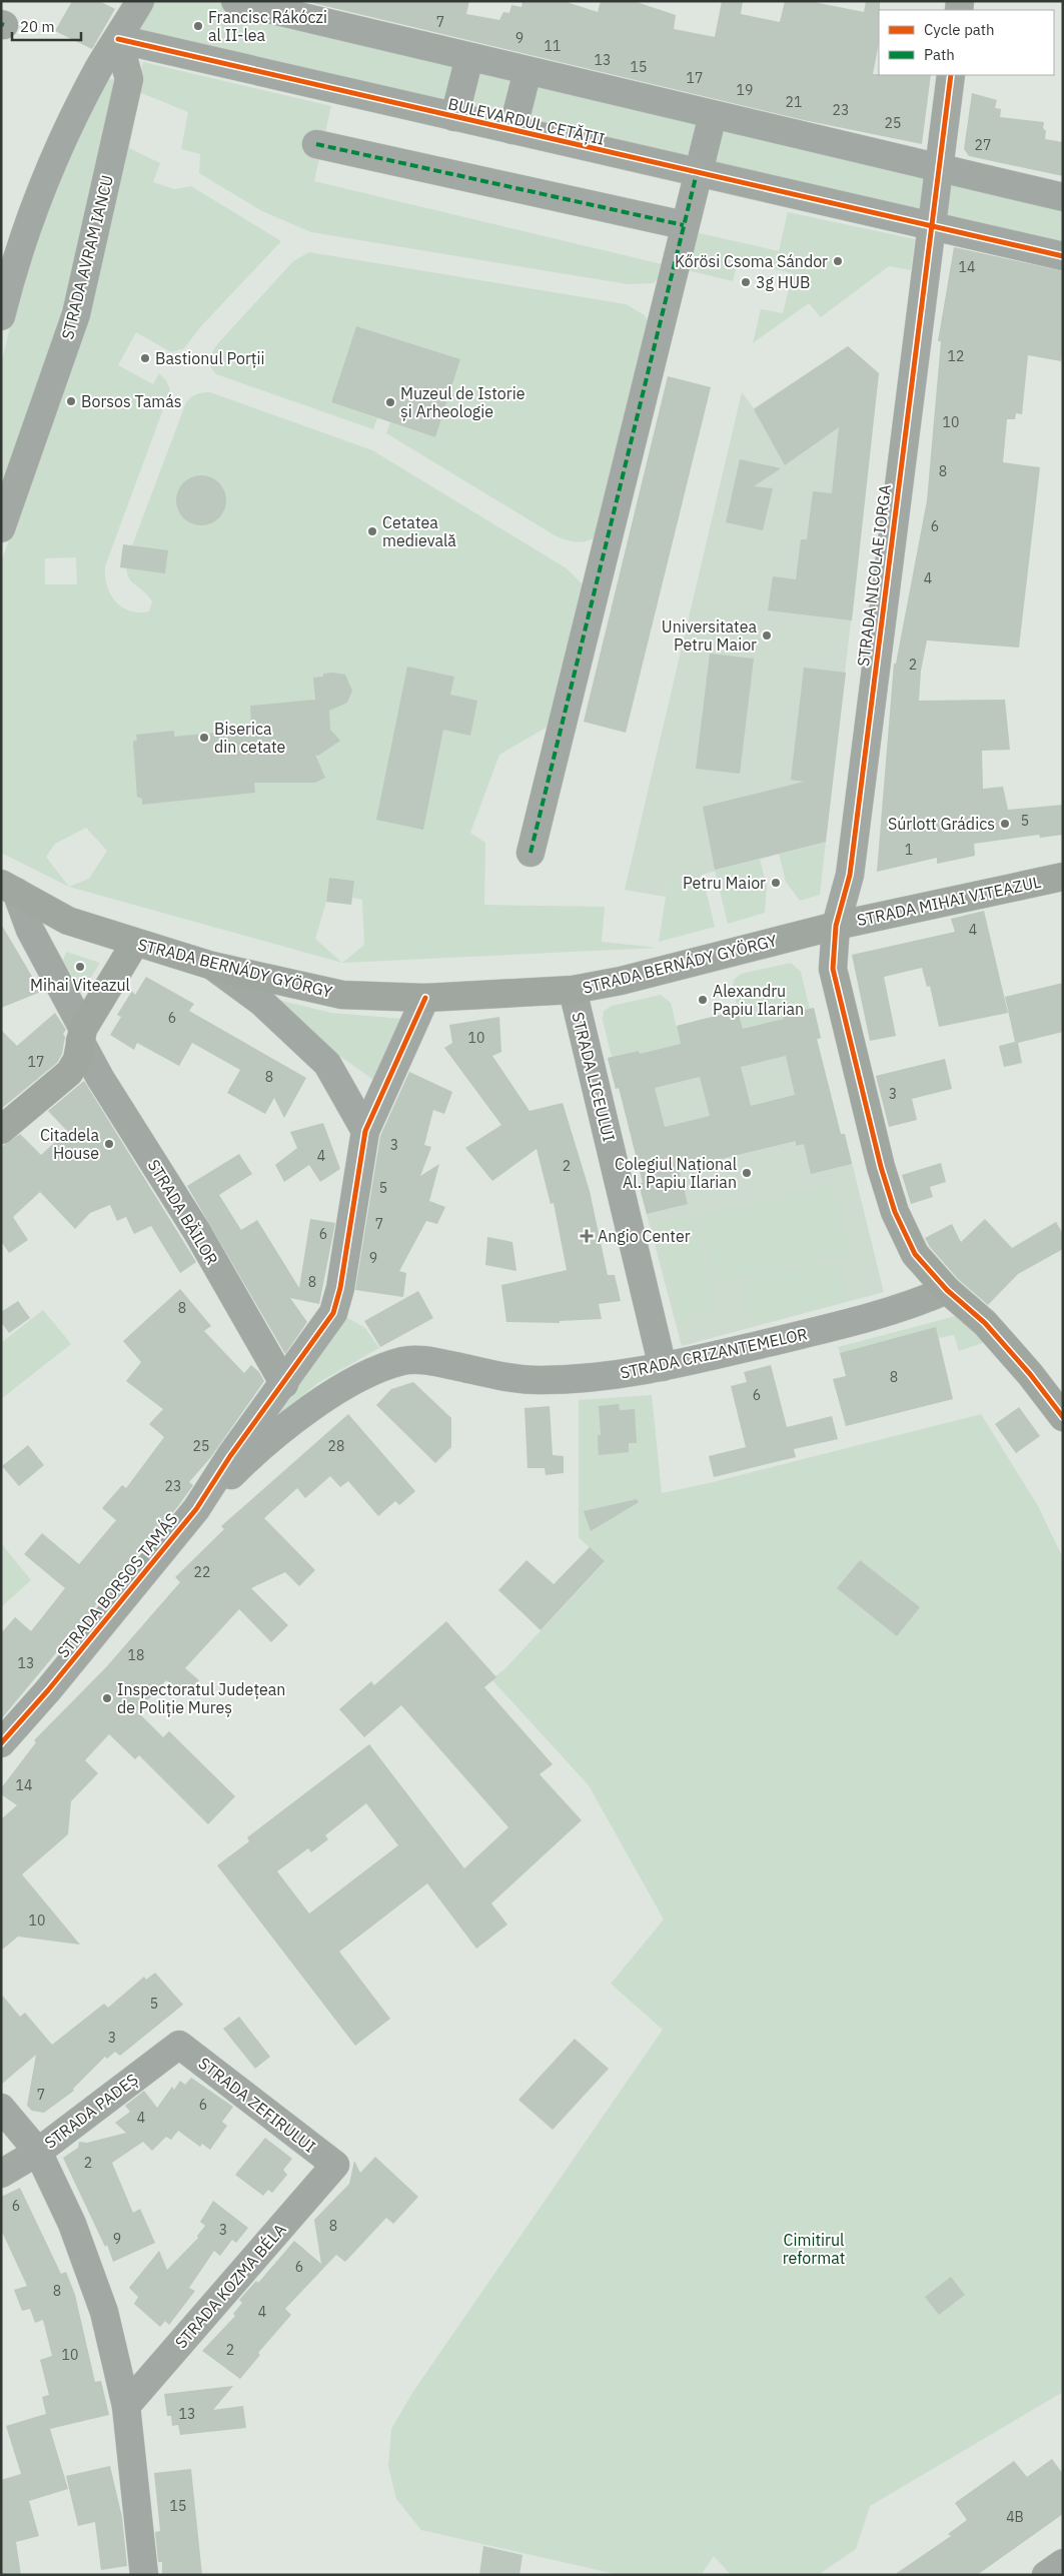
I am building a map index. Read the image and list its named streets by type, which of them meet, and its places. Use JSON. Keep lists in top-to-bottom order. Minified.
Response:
{"streets":{"main road":["STRADA MIHAI VITEAZUL","STRADA BERNÁDY GYÖRGY"],"street":["BULEVARDUL CETĂȚII","STRADA AVRAM IANCU","STRADA NICOLAE IORGA","STRADA LICEULUI","STRADA BĂILOR","STRADA CRIZANTEMELOR","STRADA BORSOS TAMÁS","STRADA ZEFIRULUI","STRADA PADEȘ","STRADA KOZMA BÉLA"]},"crossings":[["BULEVARDUL CETĂȚII","STRADA AVRAM IANCU"],["BULEVARDUL CETĂȚII","STRADA NICOLAE IORGA"],["STRADA NICOLAE IORGA","STRADA MIHAI VITEAZUL"],["STRADA NICOLAE IORGA","STRADA BERNÁDY GYÖRGY"],["STRADA MIHAI VITEAZUL","STRADA BERNÁDY GYÖRGY"],["STRADA BERNÁDY GYÖRGY","STRADA LICEULUI"],["STRADA BERNÁDY GYÖRGY","STRADA BĂILOR"],["STRADA BERNÁDY GYÖRGY","STRADA BORSOS TAMÁS"],["STRADA LICEULUI","STRADA CRIZANTEMELOR"],["STRADA BĂILOR","STRADA BORSOS TAMÁS"],["STRADA CRIZANTEMELOR","STRADA BORSOS TAMÁS"],["STRADA ZEFIRULUI","STRADA PADEȘ"],["STRADA ZEFIRULUI","STRADA KOZMA BÉLA"]],"parks":["Cimitirul reformat"],"places":{"other":["Francisc Rákóczi al II-lea","Kőrösi Csoma Sándor","3g HUB","Bastionul Porții","Borsos Tamás","Muzeul de Istorie și Arheologie","Cetatea medievală","Universitatea Petru Maior","Biserica din cetate","Súrlott Grádics","Petru Maior","Mihai Viteazul","Alexandru Papiu Ilarian","Citadela House","Colegiul Național Al. Papiu Ilarian","Inspectoratul Județean de Poliție Mureș"],"health":["Angio Center"]},"house_numbers":["7","9","11","13","15","17","19","21","23","25","27","14","12","10","8","6","4","2","5","1","4","6","10","17","8","3","3","4","2","5","7","6","9","8","8","8","6","25","28","23","22","18","13","14","10","5","3","7","6","4","2","6","8","3","9","6","8","4","2","10","13","15","4B"],"legend":["Cycle path","Path"],"scale_bar":"20 m"}
